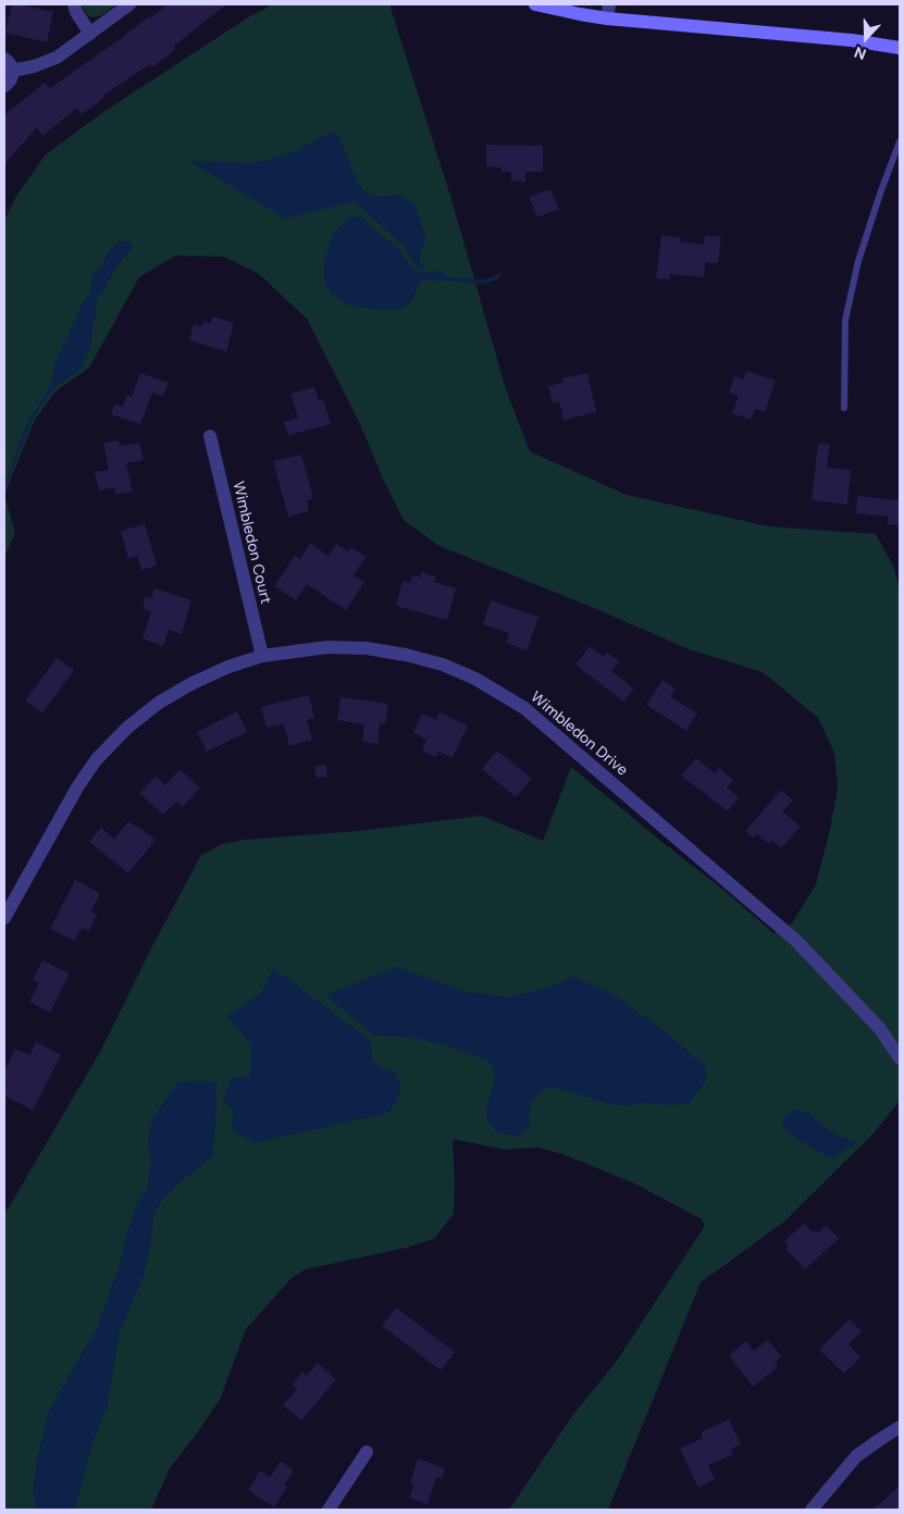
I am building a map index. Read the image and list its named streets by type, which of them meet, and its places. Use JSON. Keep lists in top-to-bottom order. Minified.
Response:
{"streets":{"street":["Wimbledon Court","Wimbledon Drive"]},"crossings":[["Wimbledon Court","Wimbledon Drive"]],"north":"bottom"}
